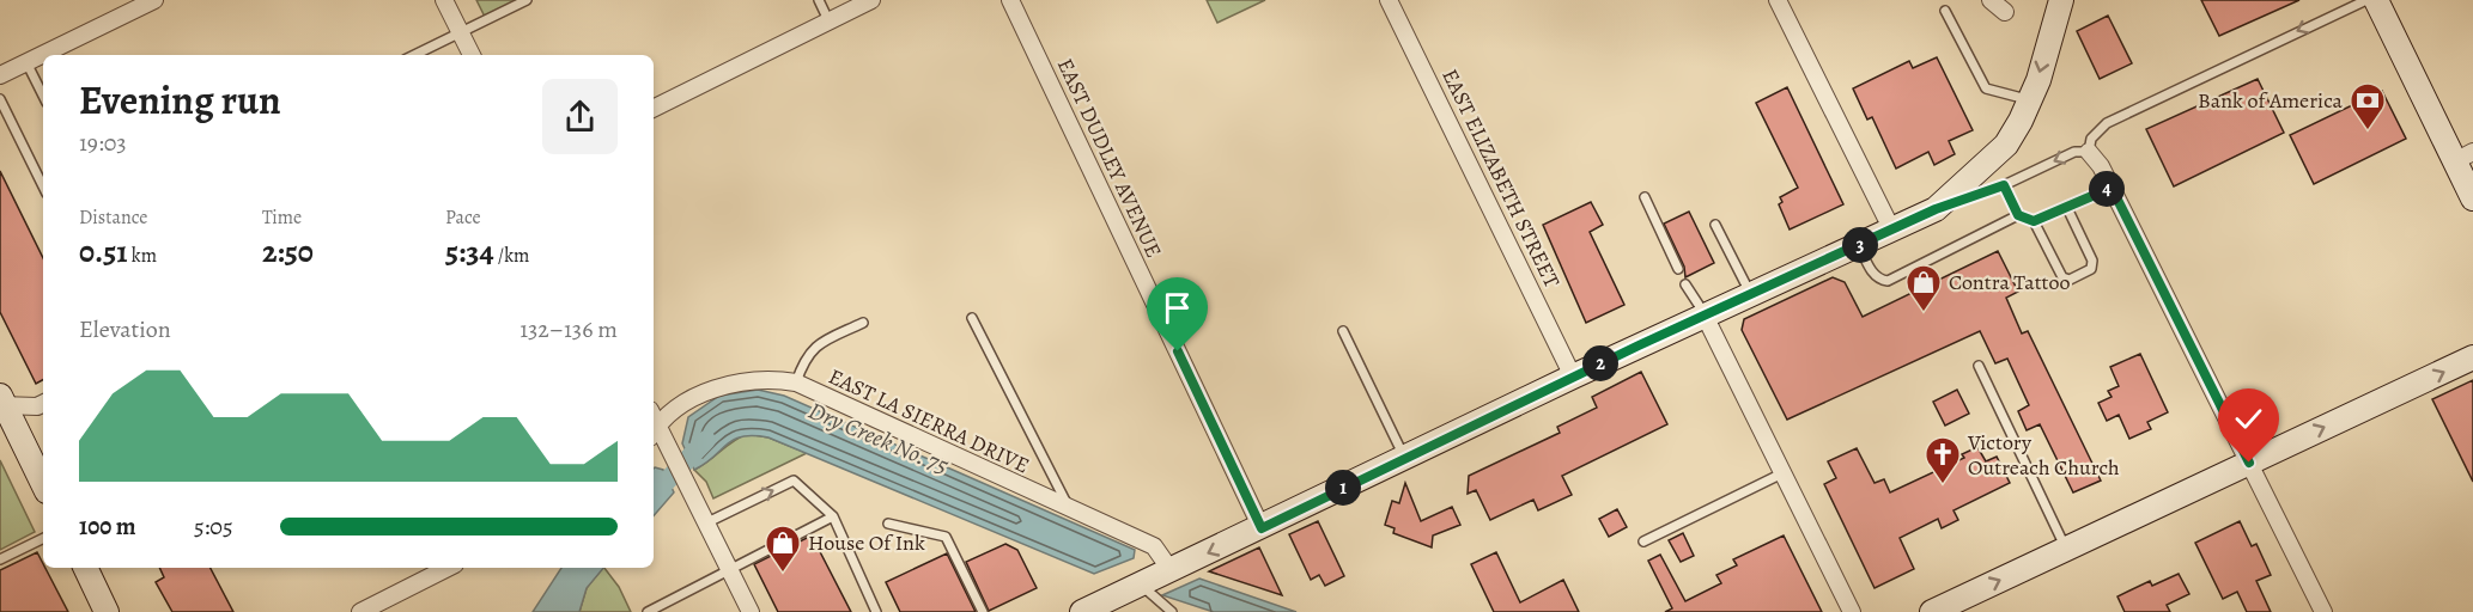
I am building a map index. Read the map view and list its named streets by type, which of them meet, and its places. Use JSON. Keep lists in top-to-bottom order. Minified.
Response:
{"streets":{"street":["EAST DUDLEY AVENUE","EAST ELIZABETH STREET","EAST LA SIERRA DRIVE"]},"water":["Dry Creek No. 75"],"places":{"bank":["Bank of America"],"shop":["Contra Tattoo","House Of Ink"],"church":["Victory Outreach Church"]},"page":{"heading":["Evening run","19:03"],"pins":["4","3","2","1"],"stats":[["Distance","0.51 km"],["Time","2:50"],["Pace","5:34 /km"]],"chart":["Elevation","132–136 m"],"list":[{"name":"100 m","note":"5:05"}]}}
